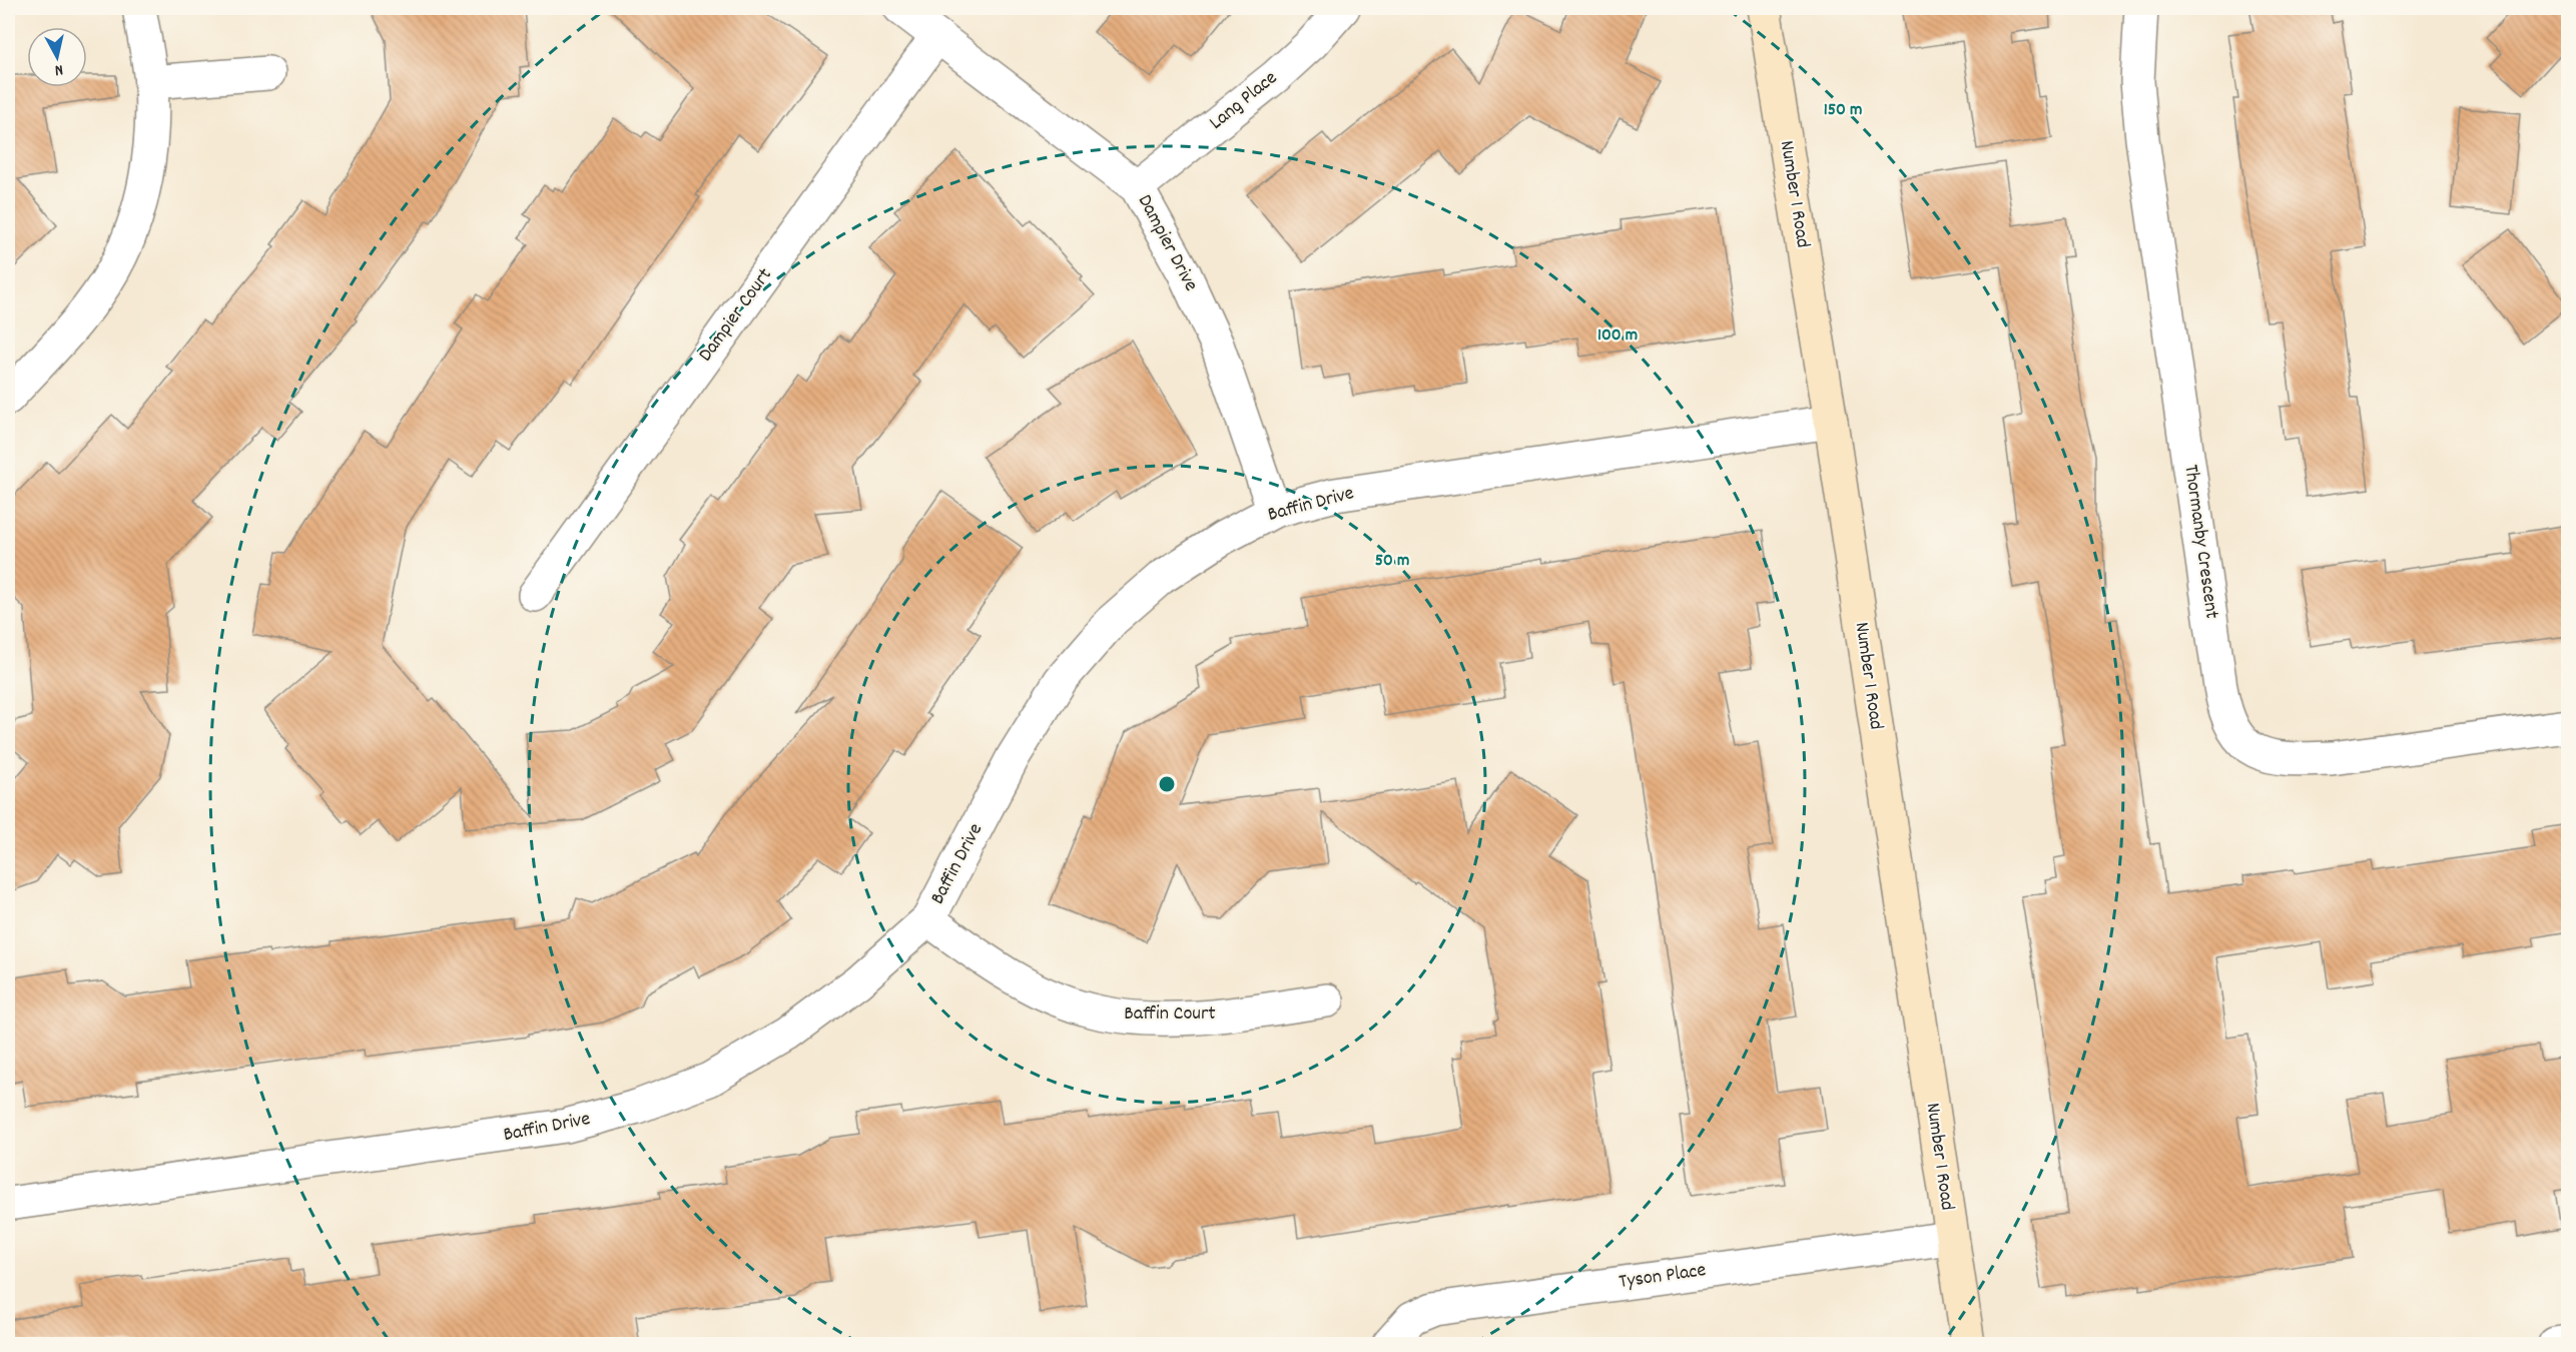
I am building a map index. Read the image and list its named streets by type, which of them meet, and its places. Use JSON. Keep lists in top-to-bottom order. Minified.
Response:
{"streets":{"main road":["Number 1 Road"],"street":["Lang Place","Dampier Drive","Dampier Court","Baffin Drive","Thormanby Crescent","Baffin Court","Tyson Place"]},"crossings":[["Lang Place","Dampier Drive"],["Number 1 Road","Baffin Drive"],["Number 1 Road","Tyson Place"],["Dampier Drive","Dampier Court"],["Dampier Drive","Baffin Drive"],["Baffin Drive","Baffin Court"]],"north":"bottom","rings":["150 m","100 m","50 m"]}
